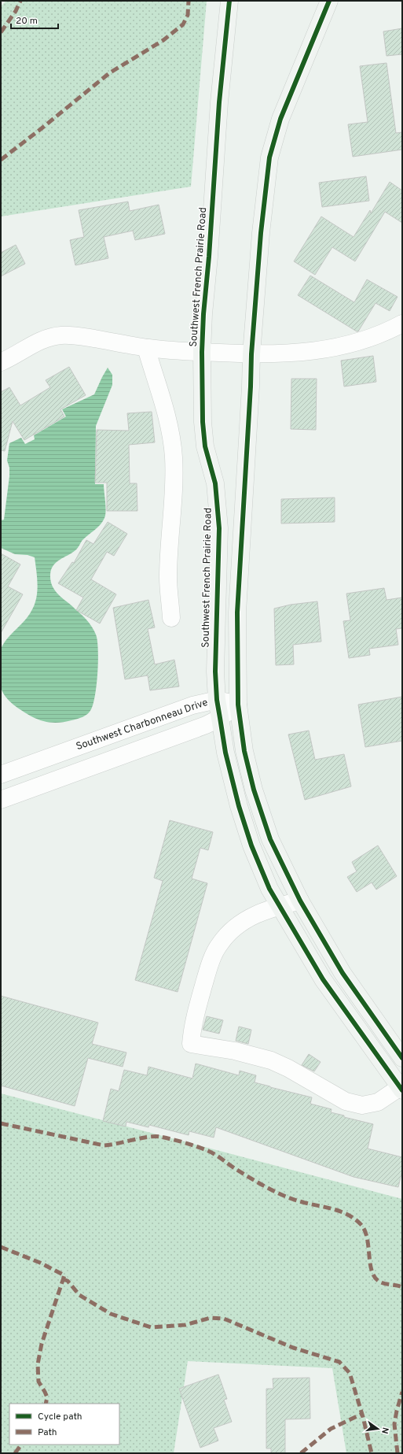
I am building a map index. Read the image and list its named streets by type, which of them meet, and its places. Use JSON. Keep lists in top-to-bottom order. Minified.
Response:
{"streets":{"street":["Southwest French Prairie Road","Southwest Charbonneau Drive"]},"crossings":[["Southwest French Prairie Road","Southwest Charbonneau Drive"]],"legend":["Cycle path","Path"],"scale_bar":"20 m","north":"right"}
